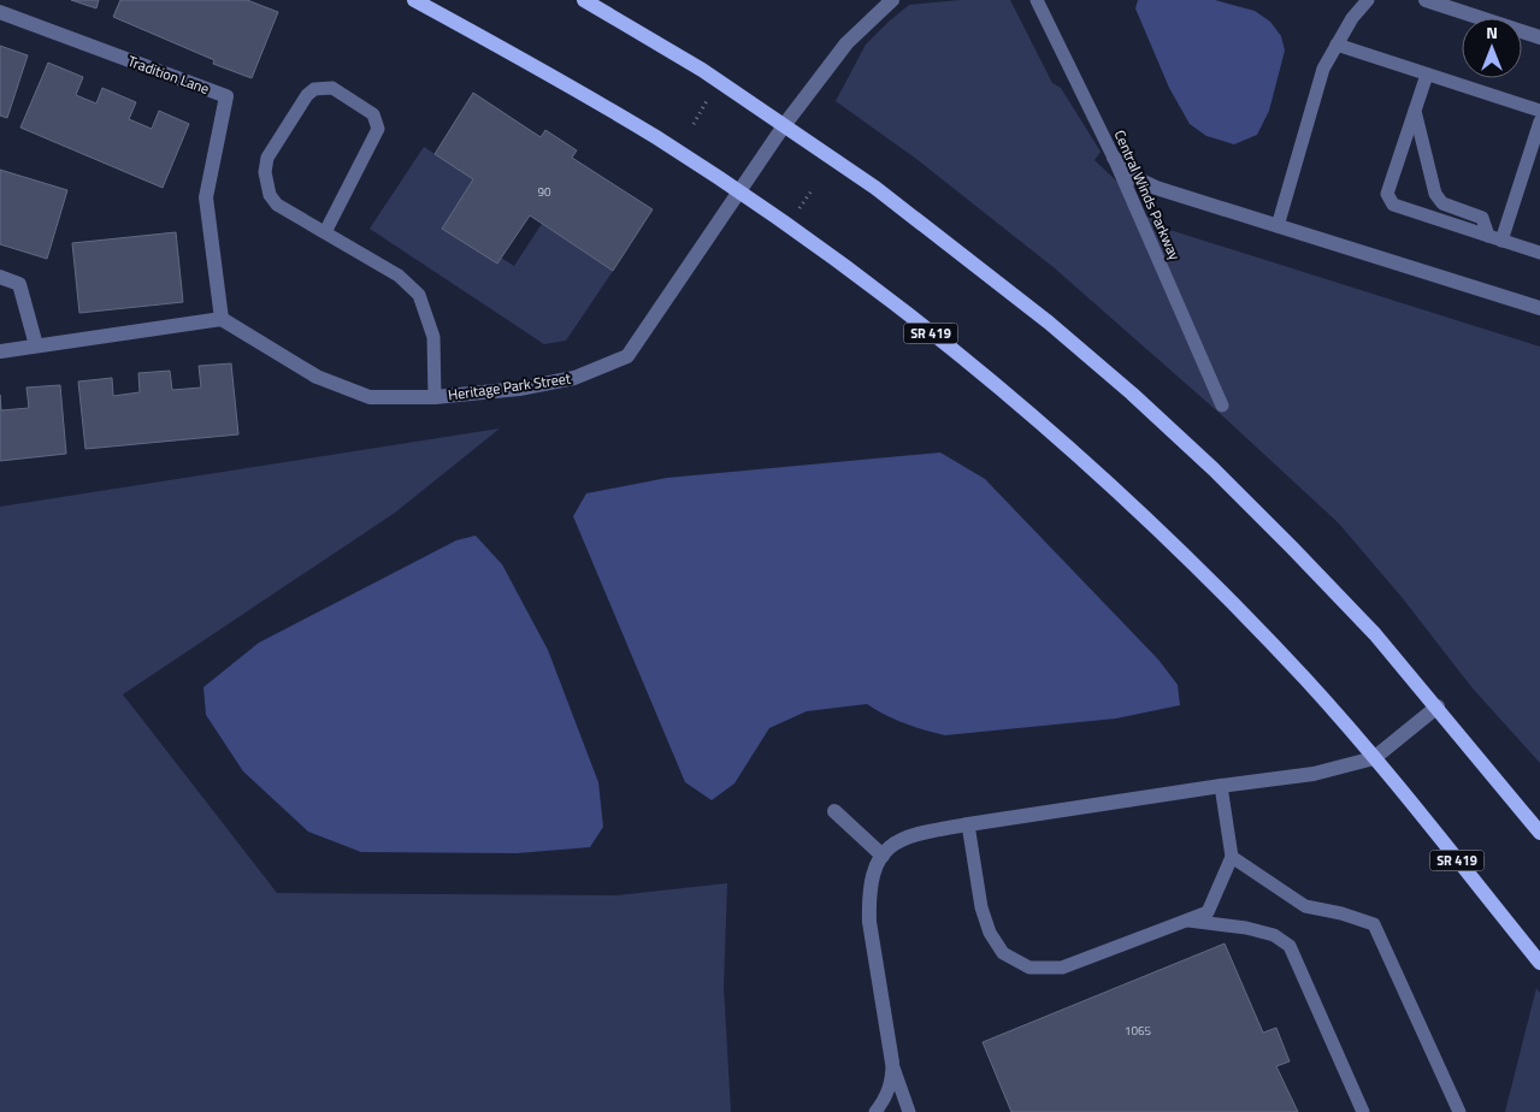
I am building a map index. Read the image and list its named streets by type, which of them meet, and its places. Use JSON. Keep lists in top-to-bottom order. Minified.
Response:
{"streets":{"main road":["SR 419"],"street":["Tradition Lane","Heritage Park Street"],"lane":["Central Winds Parkway"]},"crossings":[["Tradition Lane","Heritage Park Street"],["SR 419","Heritage Park Street"]],"house_numbers":["90","1065"],"north":"top"}
